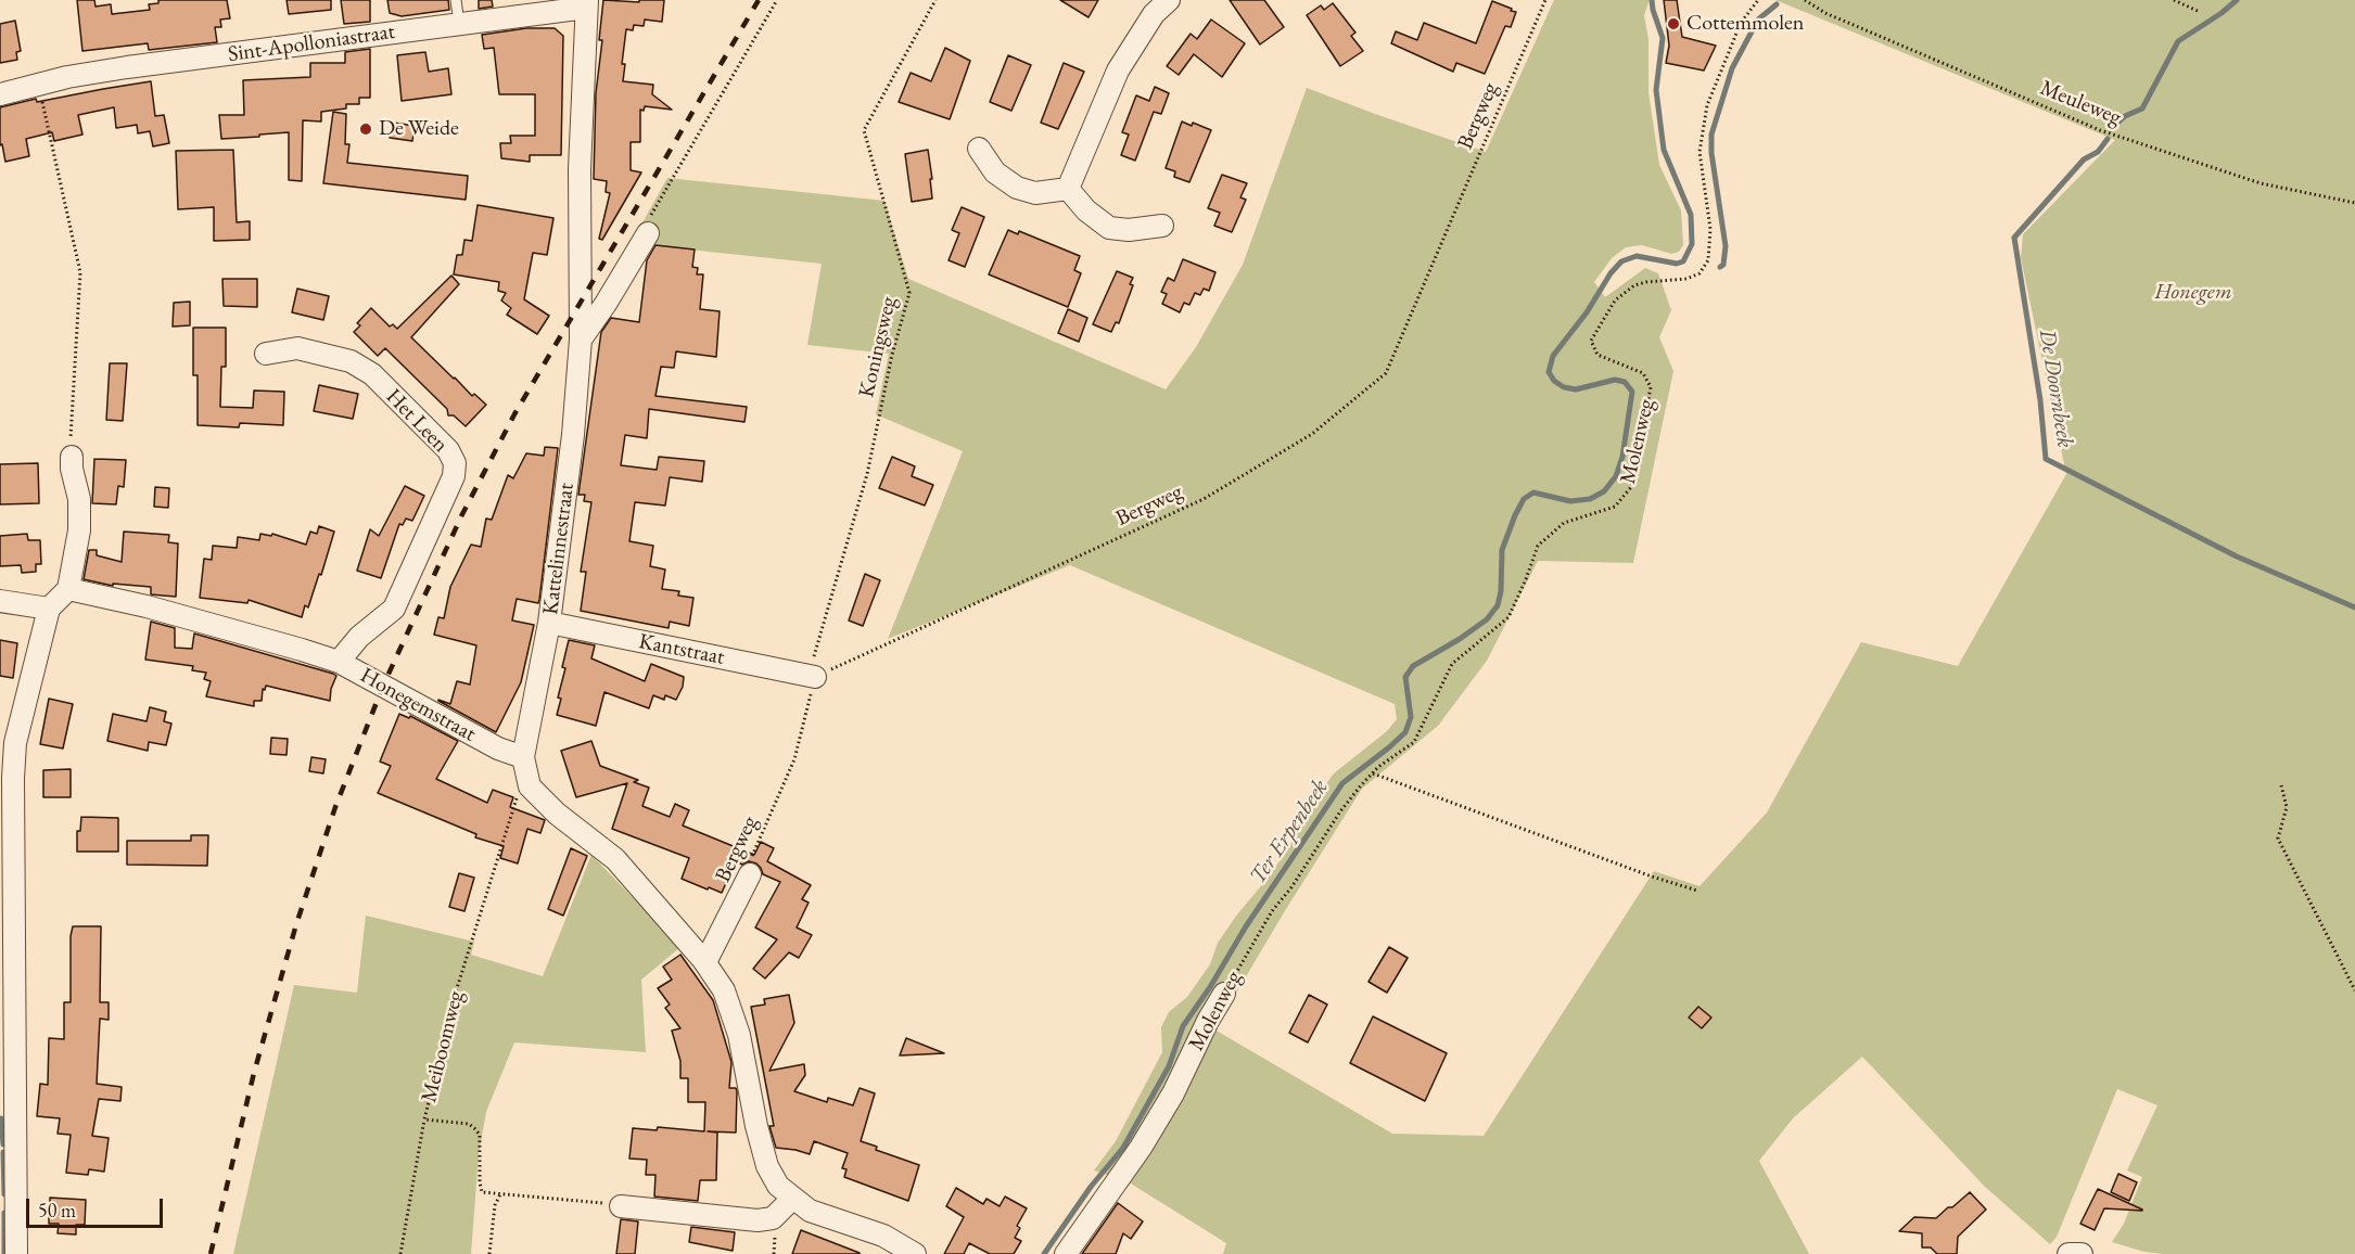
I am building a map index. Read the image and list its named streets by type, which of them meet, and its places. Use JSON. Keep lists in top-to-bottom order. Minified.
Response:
{"streets":{"street":["Sint-Apolloniastraat","Het Leen","Molenweg","Kattelinnestraat","Kantstraat","Honegemstraat"],"path":["Meuleweg","Bergweg","Koningsweg","Meiboomweg"]},"crossings":[["Sint-Apolloniastraat","Kattelinnestraat"],["Bergweg","Koningsweg"],["Bergweg","Kantstraat"],["Koningsweg","Kantstraat"],["Het Leen","Honegemstraat"],["Kattelinnestraat","Kantstraat"],["Kattelinnestraat","Honegemstraat"]],"water":["De Doornbeek","Ter Erpenbeek"],"parks":["Honegem"],"places":["Cottemmolen","De Weide"],"scale_bar":"50 m"}
